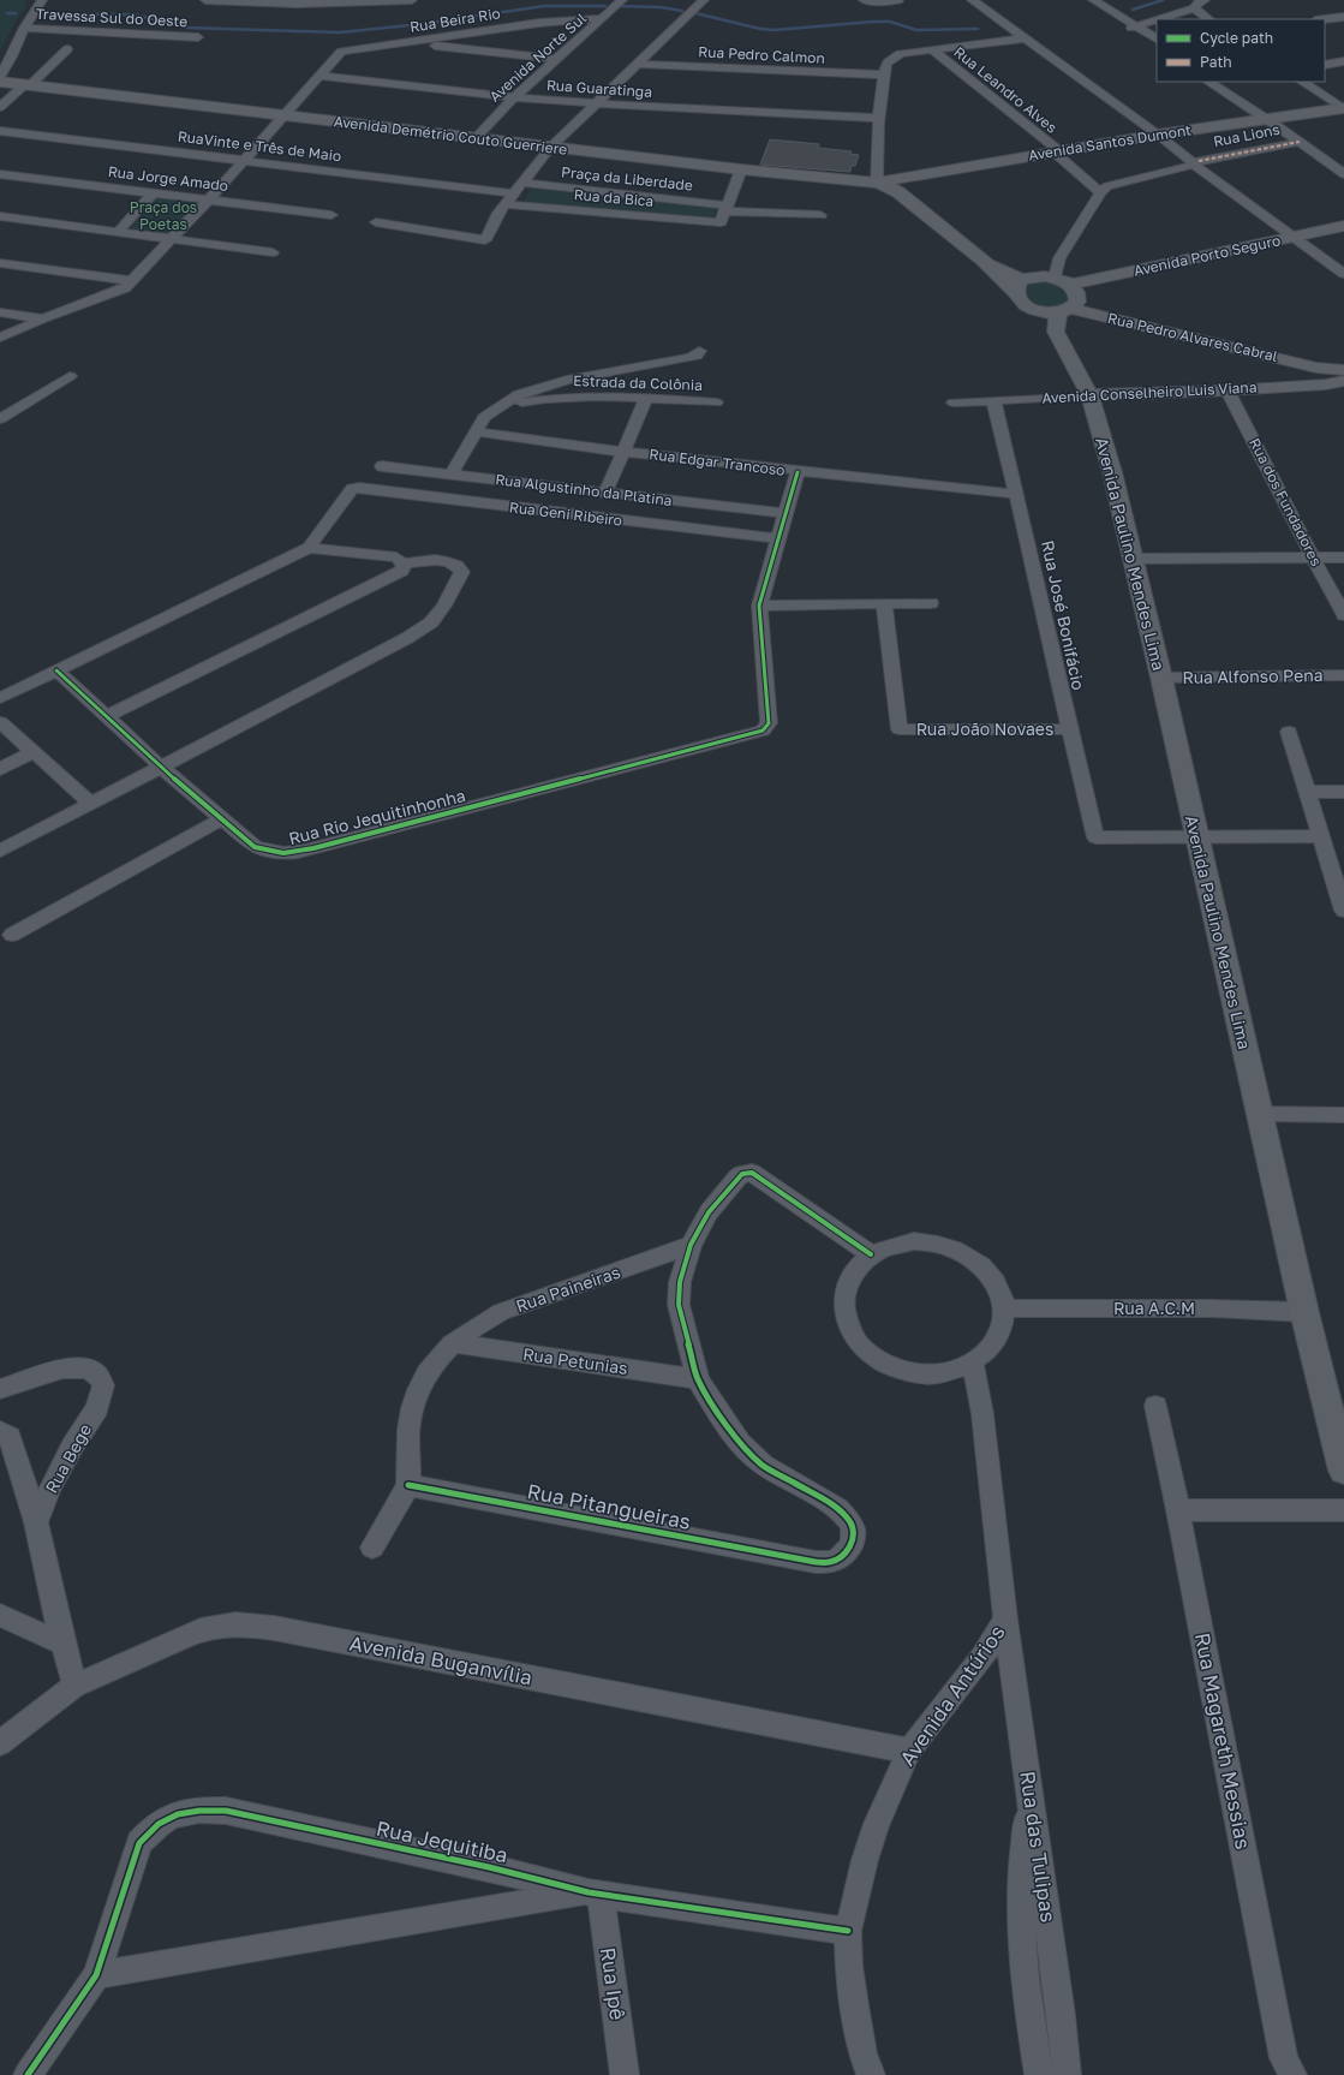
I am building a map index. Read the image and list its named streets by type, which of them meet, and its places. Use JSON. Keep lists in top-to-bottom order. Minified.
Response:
{"streets":{"main road":["Avenida Demétrio Couto Guerriere","Avenida Santos Dumont","Avenida Porto Seguro","Rua Pedro Alvares Cabral","Avenida Conselheiro Luis Viana","Avenida Paulino Mendes Lima"],"street":["Travessa Sul do Oeste","Rua Beira Rio","Rua Pedro Calmon","Avenida Norte Sul","Rua Guaratinga","Rua Leandro Alves","Rua Lions","RuaVinte e Três de Maio","Rua Jorge Amado","Praça da Liberdade","Rua da Bica","Estrada da Colônia","Rua Edgar Trancoso","Rua Algustinho da Platina","Rua dos Fundadores","Rua Geni Ribeiro","Rua José Bonifácio","Rua Alfonso Pena","Rua João Novaes","Rua Rio Jequitinhonha","Rua Paineiras","Rua A.C.M","Rua Petunias","Rua Bege","Rua Pitangueiras","Avenida Buganvília","Avenida Antúrios","Rua Magareth Messias","Rua Jequitiba","Rua das Tulipas","Rua Ipê"]},"crossings":[["Rua Beira Rio","Avenida Norte Sul"],["Rua Beira Rio","Rua Guaratinga"],["Avenida Norte Sul","Rua Guaratinga"],["Avenida Norte Sul","Avenida Demétrio Couto Guerriere"],["Rua Leandro Alves","Rua Lions"],["Rua Leandro Alves","Avenida Santos Dumont"],["Avenida Demétrio Couto Guerriere","Avenida Santos Dumont"],["Praça da Liberdade","Rua da Bica"],["Avenida Porto Seguro","Rua Pedro Alvares Cabral"],["Rua Pedro Alvares Cabral","Avenida Conselheiro Luis Viana"],["Avenida Conselheiro Luis Viana","Rua dos Fundadores"],["Avenida Conselheiro Luis Viana","Avenida Paulino Mendes Lima"],["Avenida Conselheiro Luis Viana","Rua José Bonifácio"],["Rua Edgar Trancoso","Rua José Bonifácio"],["Avenida Paulino Mendes Lima","Rua José Bonifácio"],["Avenida Paulino Mendes Lima","Rua Alfonso Pena"],["Avenida Paulino Mendes Lima","Rua A.C.M"],["Rua José Bonifácio","Rua João Novaes"],["Rua Paineiras","Rua Petunias"],["Rua Paineiras","Rua Pitangueiras"],["Rua A.C.M","Rua Pitangueiras"],["Rua A.C.M","Avenida Antúrios"],["Rua Petunias","Rua Pitangueiras"],["Rua Pitangueiras","Avenida Antúrios"],["Avenida Buganvília","Avenida Antúrios"],["Avenida Antúrios","Rua Jequitiba"],["Avenida Antúrios","Rua das Tulipas"],["Rua Jequitiba","Rua Ipê"]],"parks":["Praça dos Poetas"],"legend":["Cycle path","Path"]}
